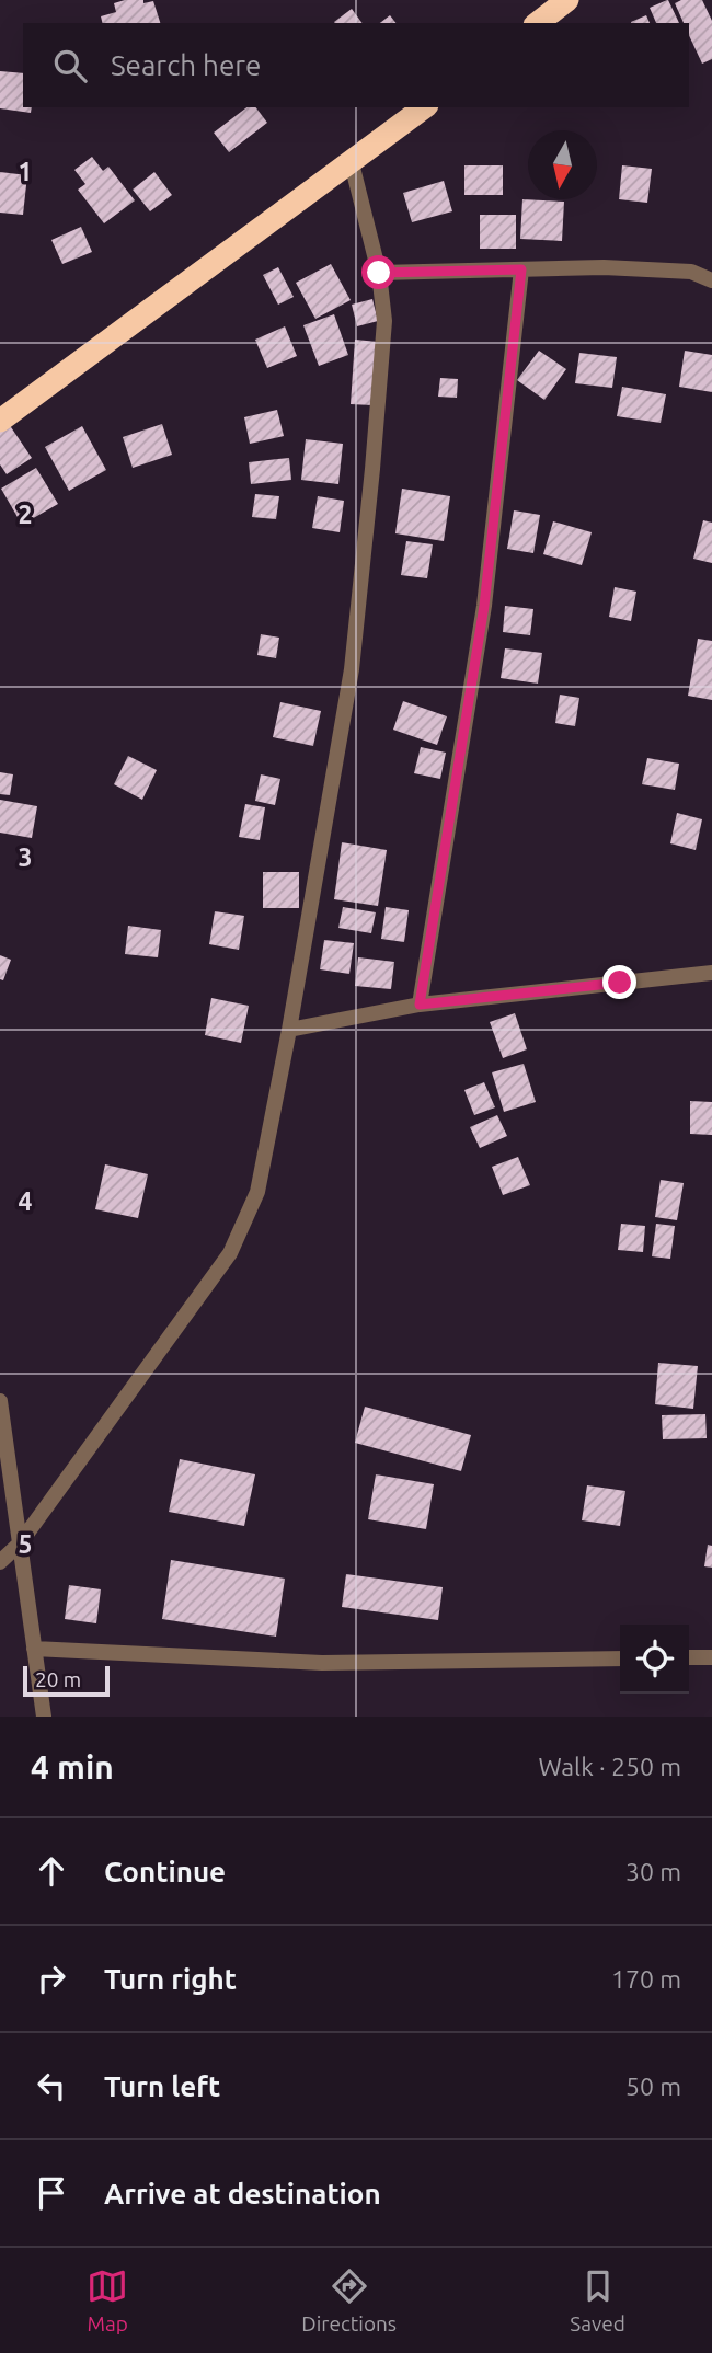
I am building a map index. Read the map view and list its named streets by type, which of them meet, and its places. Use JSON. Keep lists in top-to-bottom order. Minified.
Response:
{"scale_bar":"20 m","north":"bottom","page":{"search":"Search here","scale":"20 m","heading":["4 min","Walk · 250 m"],"list":[["Continue","30 m"],["Turn right","170 m"],["Turn left","50 m"],"Arrive at destination"],"nav":["Map","Directions","Saved"]},"grid":{"rows":["1","2","3","4","5"]}}
